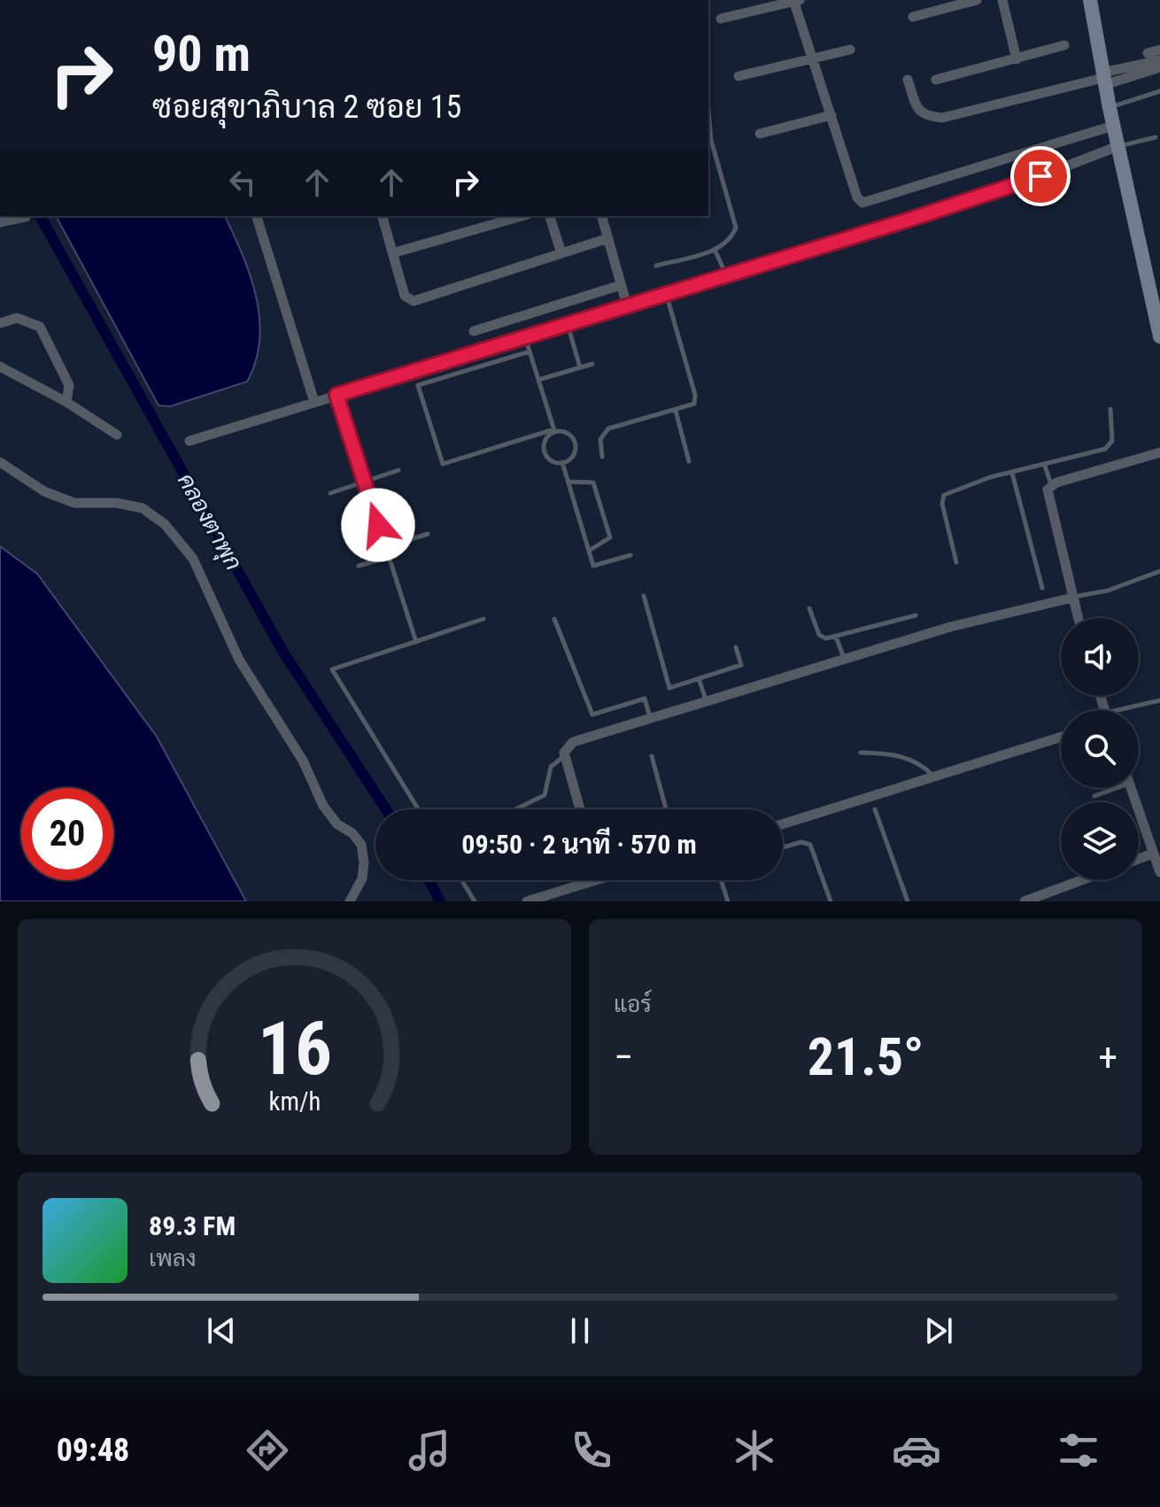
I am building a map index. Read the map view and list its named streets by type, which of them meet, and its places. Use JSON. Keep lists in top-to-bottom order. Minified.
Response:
{"water":["คลองตาพุก"],"page":{"turn":["90 m","ซอยสุขาภิบาล 2 ซอย 15"],"limit":"20","trip":"09:50 · 2 นาที · 570 m","tile":"แอร์","heat":["−","21.5°","+"],"song":["89.3 FM","เพลง"],"tabs":"09:48","gauge":["16","km/h"]}}
